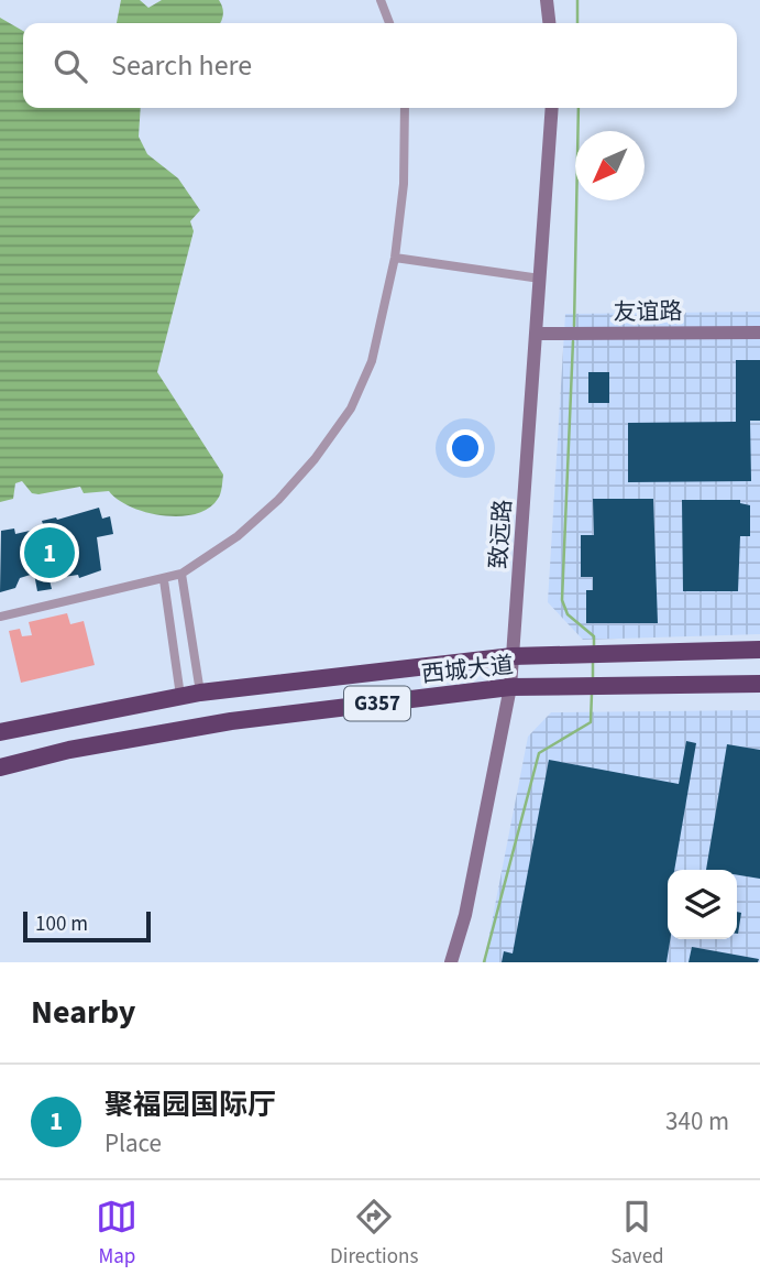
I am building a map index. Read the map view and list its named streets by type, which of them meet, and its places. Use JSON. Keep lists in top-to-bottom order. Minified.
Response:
{"streets":{"highway":["西城大道","G357"],"main road":["友谊路","致远路"]},"crossings":[["友谊路","致远路"],["致远路","西城大道"]],"scale_bar":"100 m","north":"bottom left","page":{"search":"Search here","pins":"1","scale":"100 m","heading":"Nearby","list":[{"mark":"1","name":"聚福园国际厅","note":"Place","value":"340 m"}],"nav":["Map","Directions","Saved"]}}
